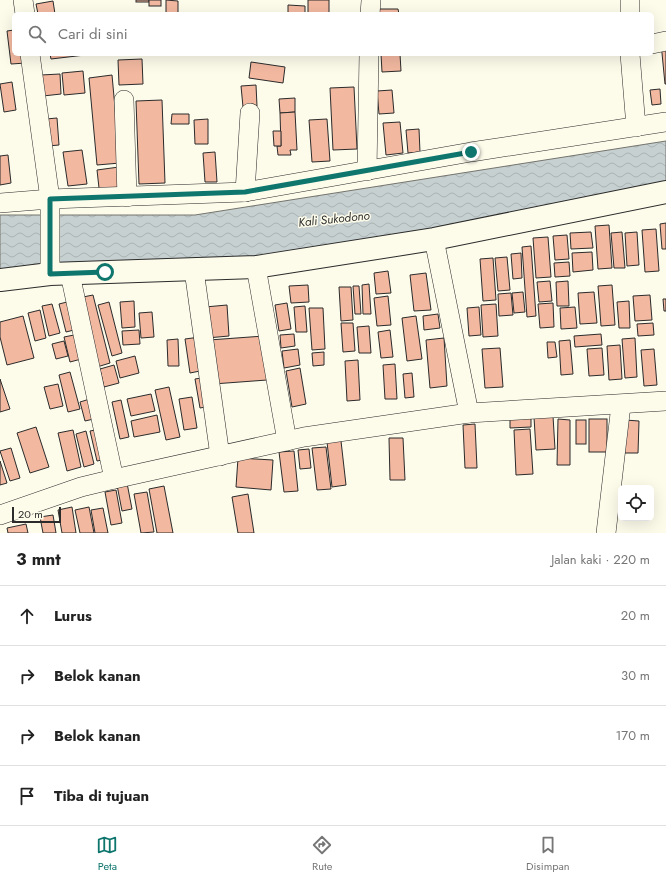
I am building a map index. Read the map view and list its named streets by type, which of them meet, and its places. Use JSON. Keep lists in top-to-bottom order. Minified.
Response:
{"water":["Kali Sukodono"],"scale_bar":"20 m","page":{"search":"Cari di sini","scale":"20 m","heading":["3 mnt","Jalan kaki · 220 m"],"list":[["Lurus","20 m"],["Belok kanan","30 m"],["Belok kanan","170 m"],"Tiba di tujuan"],"nav":["Peta","Rute","Disimpan"]}}
